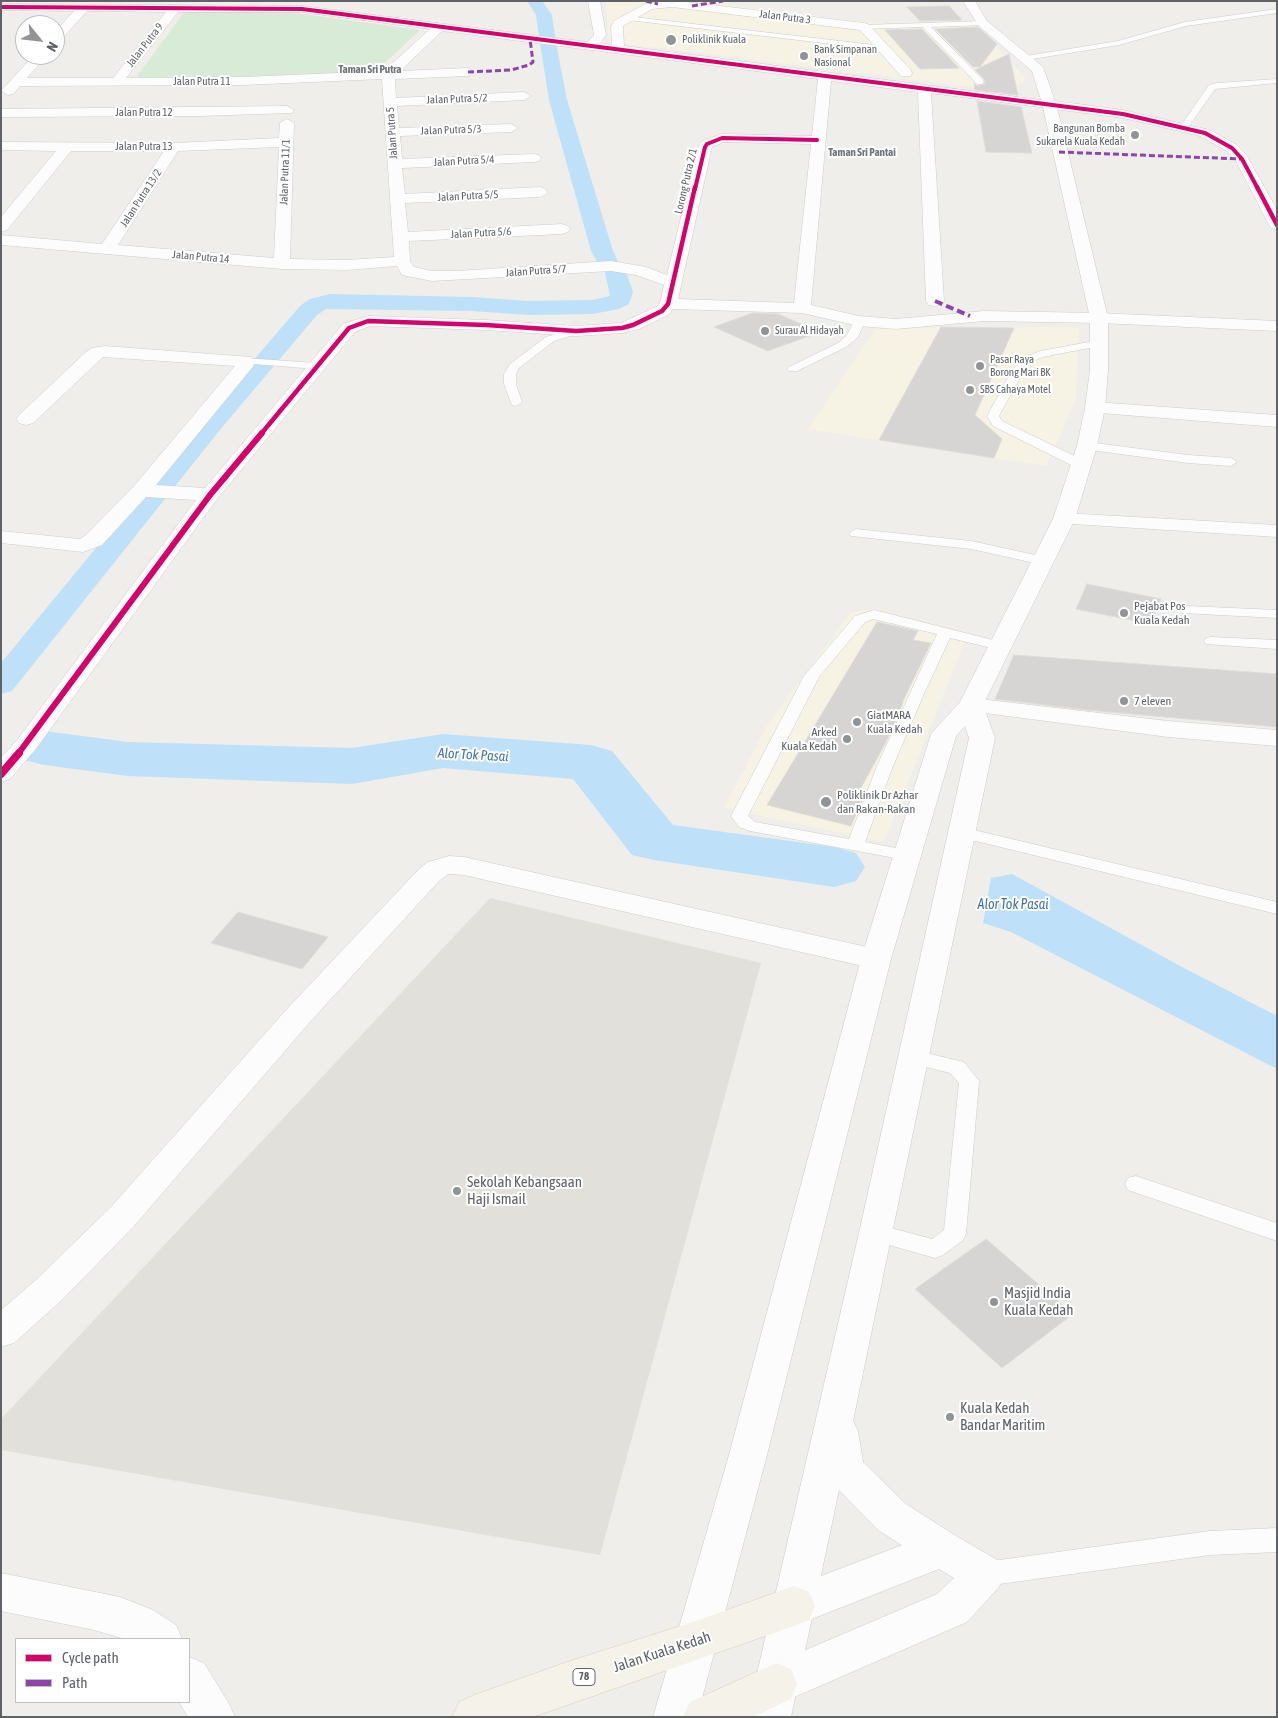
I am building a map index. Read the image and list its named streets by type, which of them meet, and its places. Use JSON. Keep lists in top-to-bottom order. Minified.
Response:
{"streets":{"main road":["Jalan Kuala Kedah","78"],"street":["Jalan Putra 3","Jalan Putra 9","Jalan Putra 11","Jalan Putra 5/2","Jalan Putra 12","Jalan Putra 5/3","Jalan Putra 5","Jalan Putra 13","Jalan Putra 5/4","Jalan Putra 11/1","Lorong Putra 2/1","Jalan Putra 5/5","Jalan Putra 13/2","Jalan Putra 5/6","Jalan Putra 14","Jalan Putra 5/7"]},"crossings":[["Jalan Putra 9","Jalan Putra 11"],["Jalan Putra 11","Jalan Putra 5"],["Jalan Putra 11","Jalan Putra 11/1"],["Jalan Putra 5/2","Jalan Putra 5"],["Jalan Putra 12","Jalan Putra 11/1"],["Jalan Putra 5/3","Jalan Putra 5"],["Jalan Putra 5","Jalan Putra 5/4"],["Jalan Putra 5","Jalan Putra 5/5"],["Jalan Putra 5","Jalan Putra 5/6"],["Jalan Putra 5","Jalan Putra 14"],["Jalan Putra 5","Jalan Putra 5/7"],["Jalan Putra 13","Jalan Putra 11/1"],["Jalan Putra 13","Jalan Putra 13/2"],["Jalan Putra 11/1","Jalan Putra 14"],["Lorong Putra 2/1","Jalan Putra 5/7"],["Jalan Putra 13/2","Jalan Putra 14"],["Jalan Putra 14","Jalan Putra 5/7"]],"districts":["Taman Sri Putra","Taman Sri Pantai"],"water":["Alor Tok Pasai"],"places":["Poliklinik Kuala","Bank Simpanan Nasional","Bangunan Bomba Sukarela Kuala Kedah","Surau Al Hidayah","Pasar Raya Borong Mari BK","SBS Cahaya Motel","Pejabat Pos Kuala Kedah","7 eleven","GiatMARA Kuala Kedah","Arked Kuala Kedah","Poliklinik Dr Azhar dan Rakan-Rakan","Sekolah Kebangsaan Haji Ismail","Masjid India Kuala Kedah","Kuala Kedah Bandar Maritim"],"legend":["Cycle path","Path"],"north":"bottom right"}
